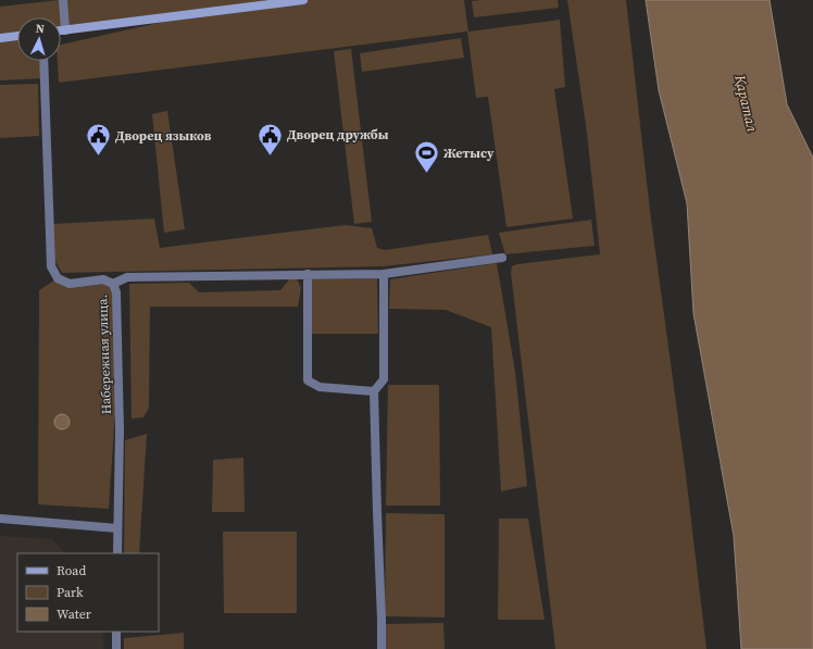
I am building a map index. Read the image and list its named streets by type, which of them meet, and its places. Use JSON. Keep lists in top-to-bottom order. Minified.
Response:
{"streets":{"street":["Набережная улица."]},"water":["Қаратал"],"places":{"public building":["Дворец дружбы","Дворец языков"],"sports":["Жетысу"]},"legend":["Road","Park","Water"],"north":"top"}
